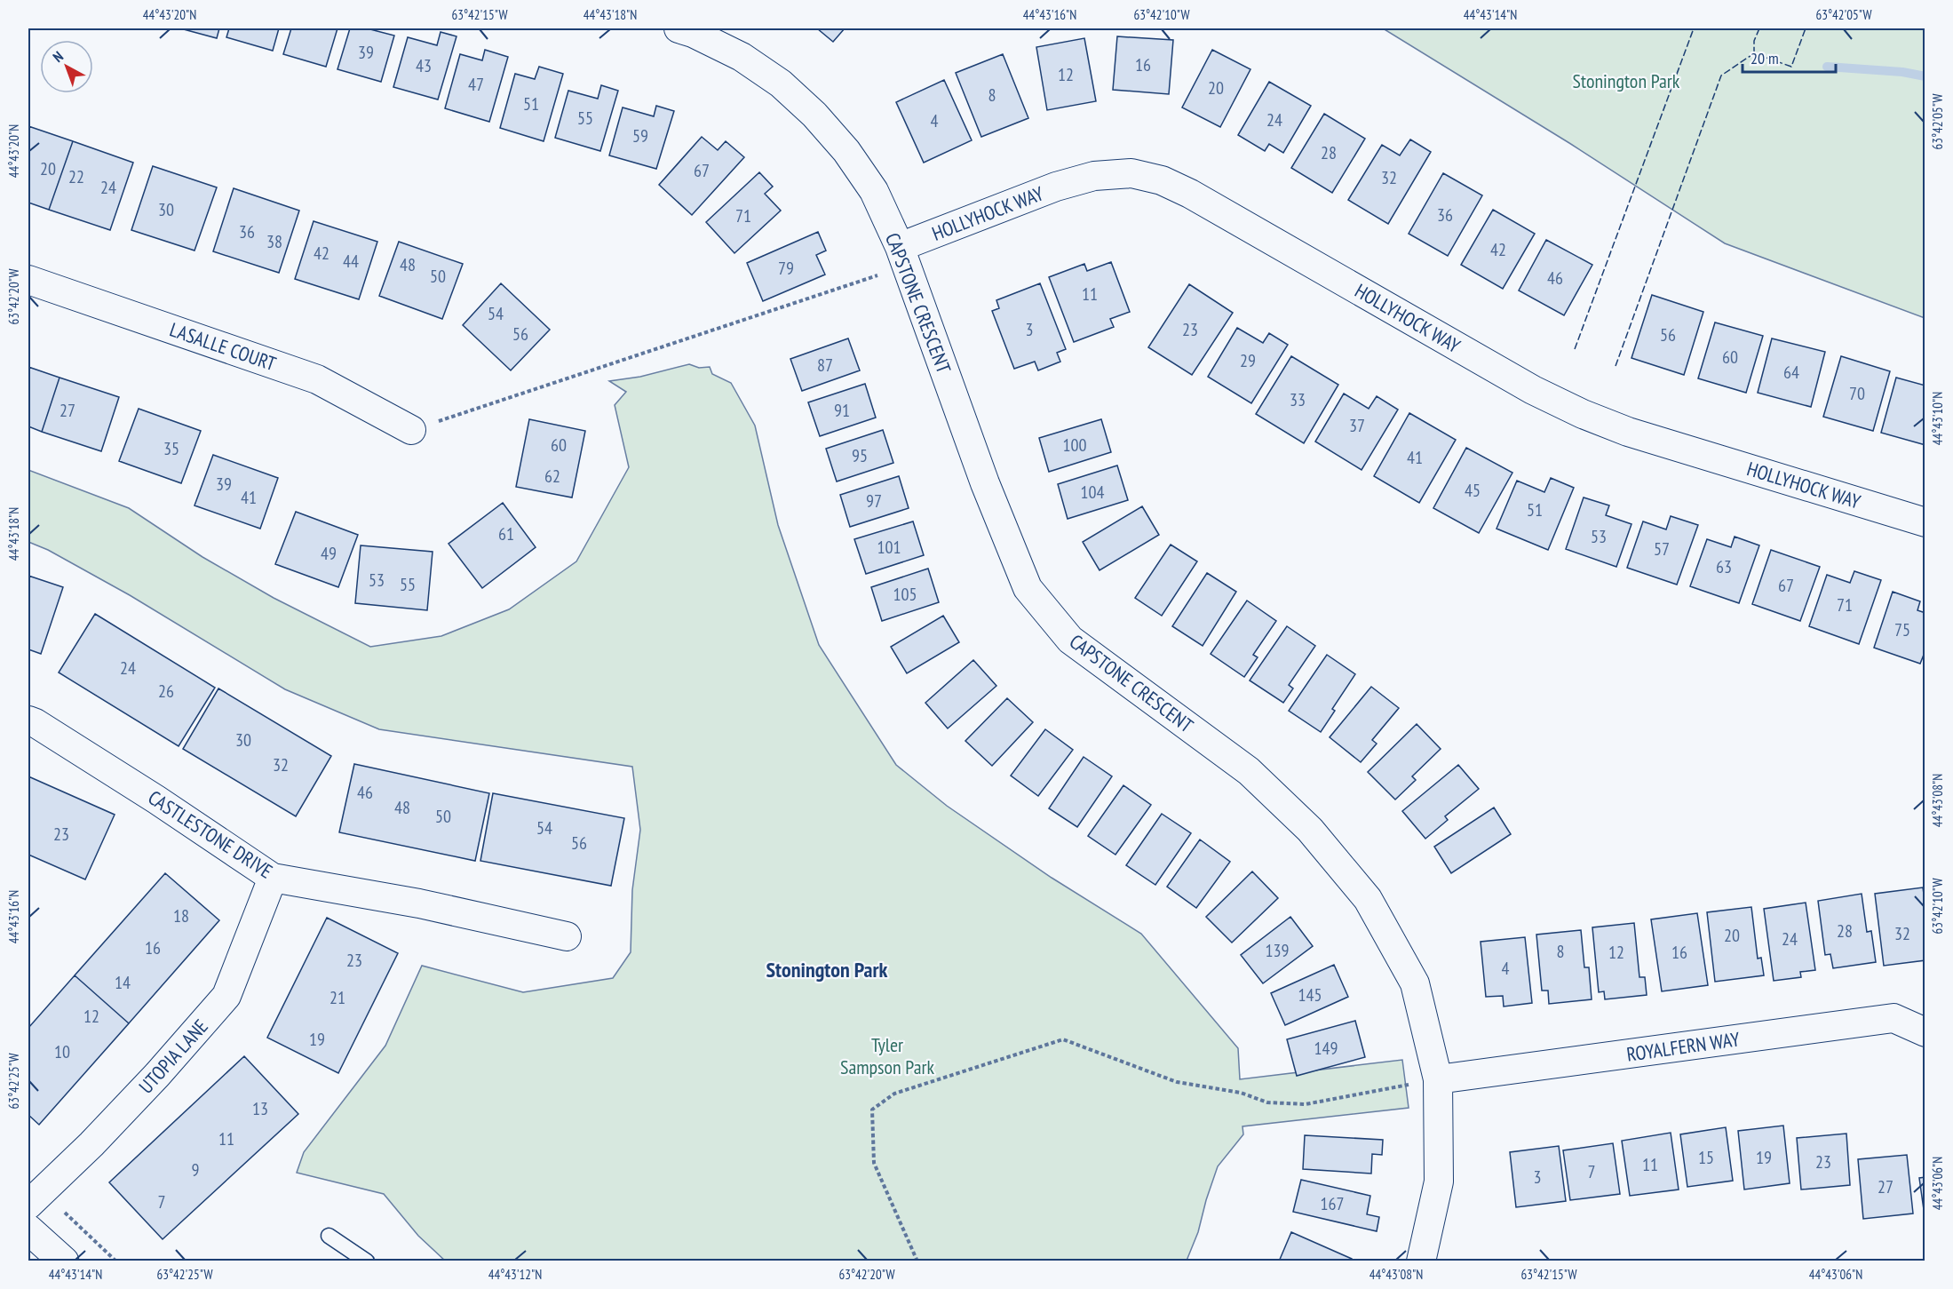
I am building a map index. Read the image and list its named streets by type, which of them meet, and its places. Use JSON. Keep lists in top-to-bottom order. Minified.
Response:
{"streets":{"street":["HOLLYHOCK WAY","CAPSTONE CRESCENT","LASALLE COURT","CASTLESTONE DRIVE","ROYALFERN WAY","UTOPIA LANE"]},"crossings":[["HOLLYHOCK WAY","CAPSTONE CRESCENT"],["CAPSTONE CRESCENT","ROYALFERN WAY"],["CASTLESTONE DRIVE","UTOPIA LANE"]],"districts":["Stonington Park"],"parks":["Stonington Park","Tyler Sampson Park"],"house_numbers":["39","16","43","12","47","20","8","51","55","24","4","59","28","20","67","22","32","24","30","36","71","36","38","42","42","44","48","79","50","46","11","54","3","23","56","56","60","29","87","64","70","33","27","91","37","60","100","35","95","41","62","39","45","104","41","97","51","61","53","101","57","49","63","53","55","67","105","71","75","24","26","30","32","46","48","50","54","23","56","18","28","32","20","24","16","139","8","12","16","23","4","14","145","21","12","19","149","10","13","11","15","19","23","11","9","7","3","27","7","167"],"scale_bar":"20 m","north":"top left","coordinates":["44°43'20\"N","63°42'15\"W","44°43'18\"N","44°43'16\"N","63°42'10\"W","44°43'14\"N","63°42'05\"W","63°42'20\"W","44°43'10\"N","44°43'08\"N","63°42'25\"W","44°43'06\"N","44°43'12\"N"]}
